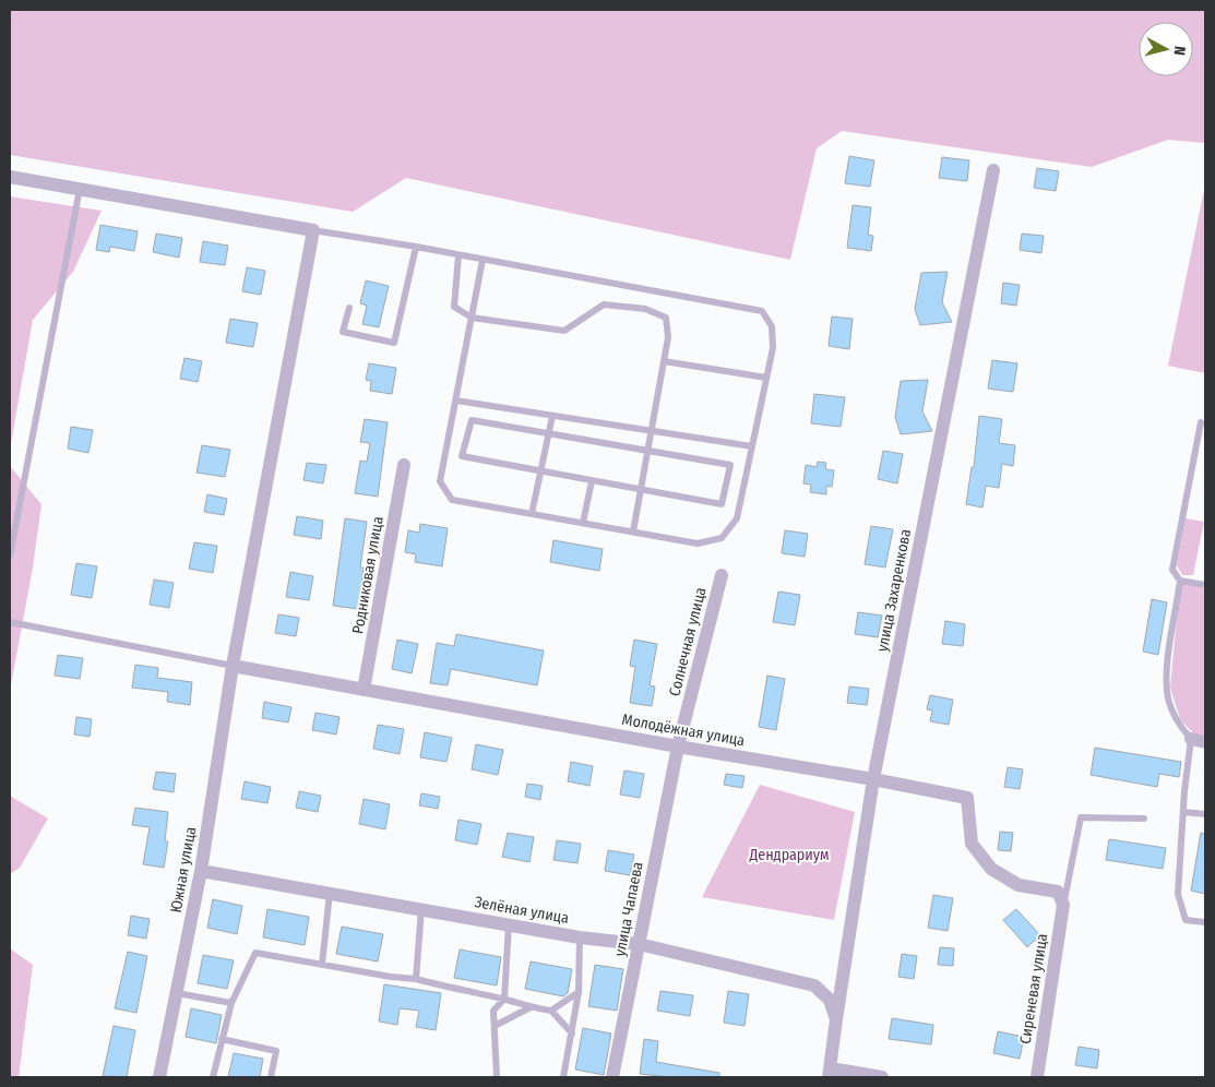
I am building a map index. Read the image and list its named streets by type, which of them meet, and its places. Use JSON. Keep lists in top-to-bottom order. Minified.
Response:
{"streets":{"street":["Родниковая улица","улица Захаренкова","Солнечная улица","Молодёжная улица","Южная улица","улица Чапаева","Зелёная улица","Сиреневая улица"]},"crossings":[["Родниковая улица","Молодёжная улица"],["улица Захаренкова","Молодёжная улица"],["улица Захаренкова","Зелёная улица"],["Солнечная улица","Молодёжная улица"],["Солнечная улица","улица Чапаева"],["Молодёжная улица","Южная улица"],["Молодёжная улица","улица Чапаева"],["Молодёжная улица","Сиреневая улица"],["Южная улица","Зелёная улица"],["улица Чапаева","Зелёная улица"]],"parks":["Дендрариум"],"north":"right"}
